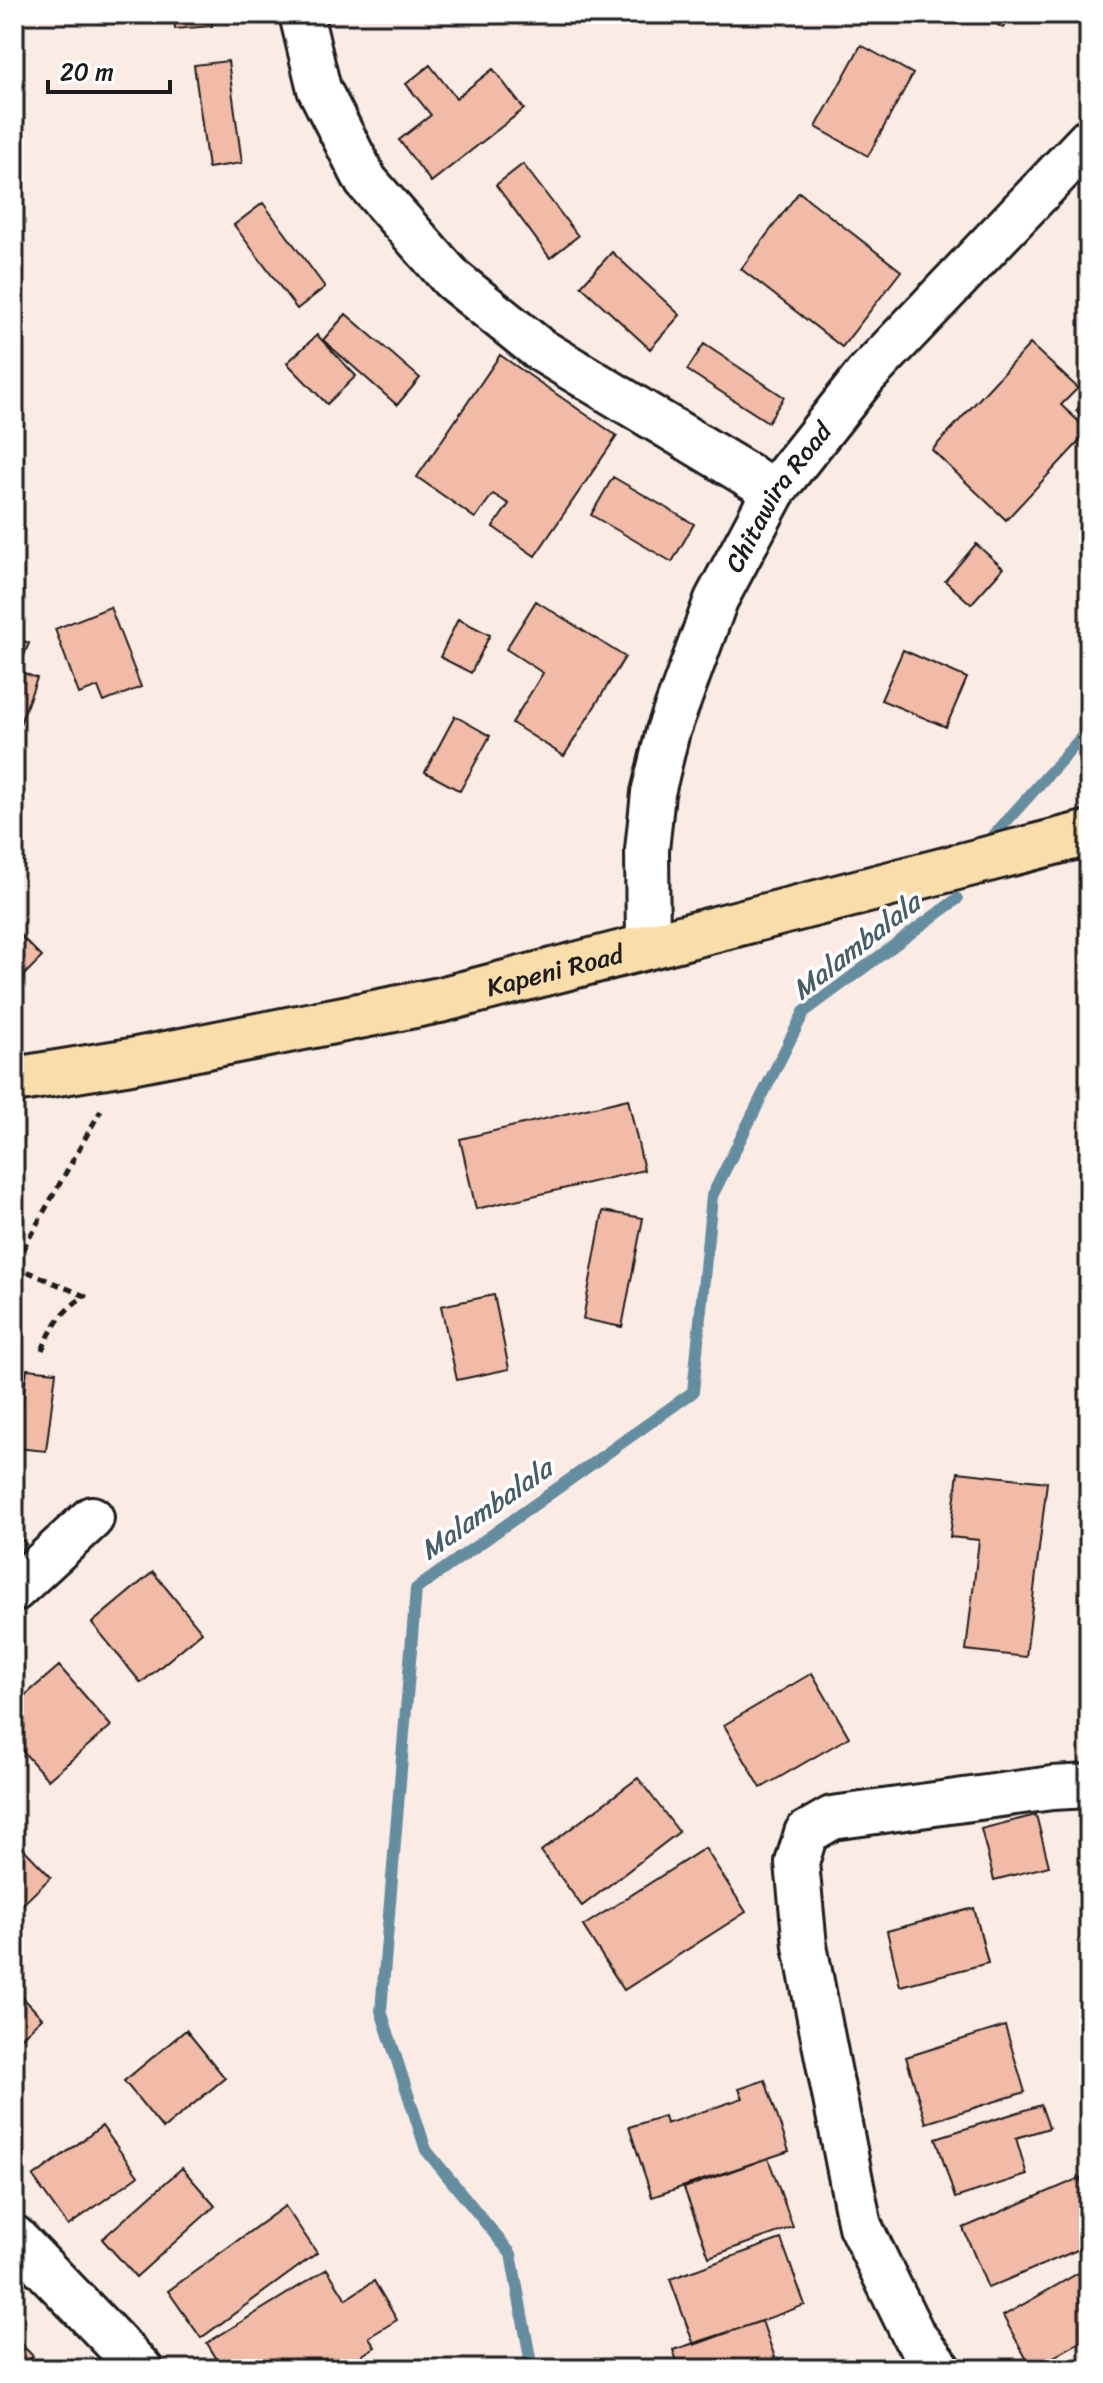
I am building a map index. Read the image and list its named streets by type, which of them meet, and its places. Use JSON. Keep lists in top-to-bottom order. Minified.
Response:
{"streets":{"main road":["Kapeni Road"],"street":["Chitawira Road"]},"crossings":[["Chitawira Road","Kapeni Road"]],"water":["Malambalala"],"scale_bar":"20 m"}
